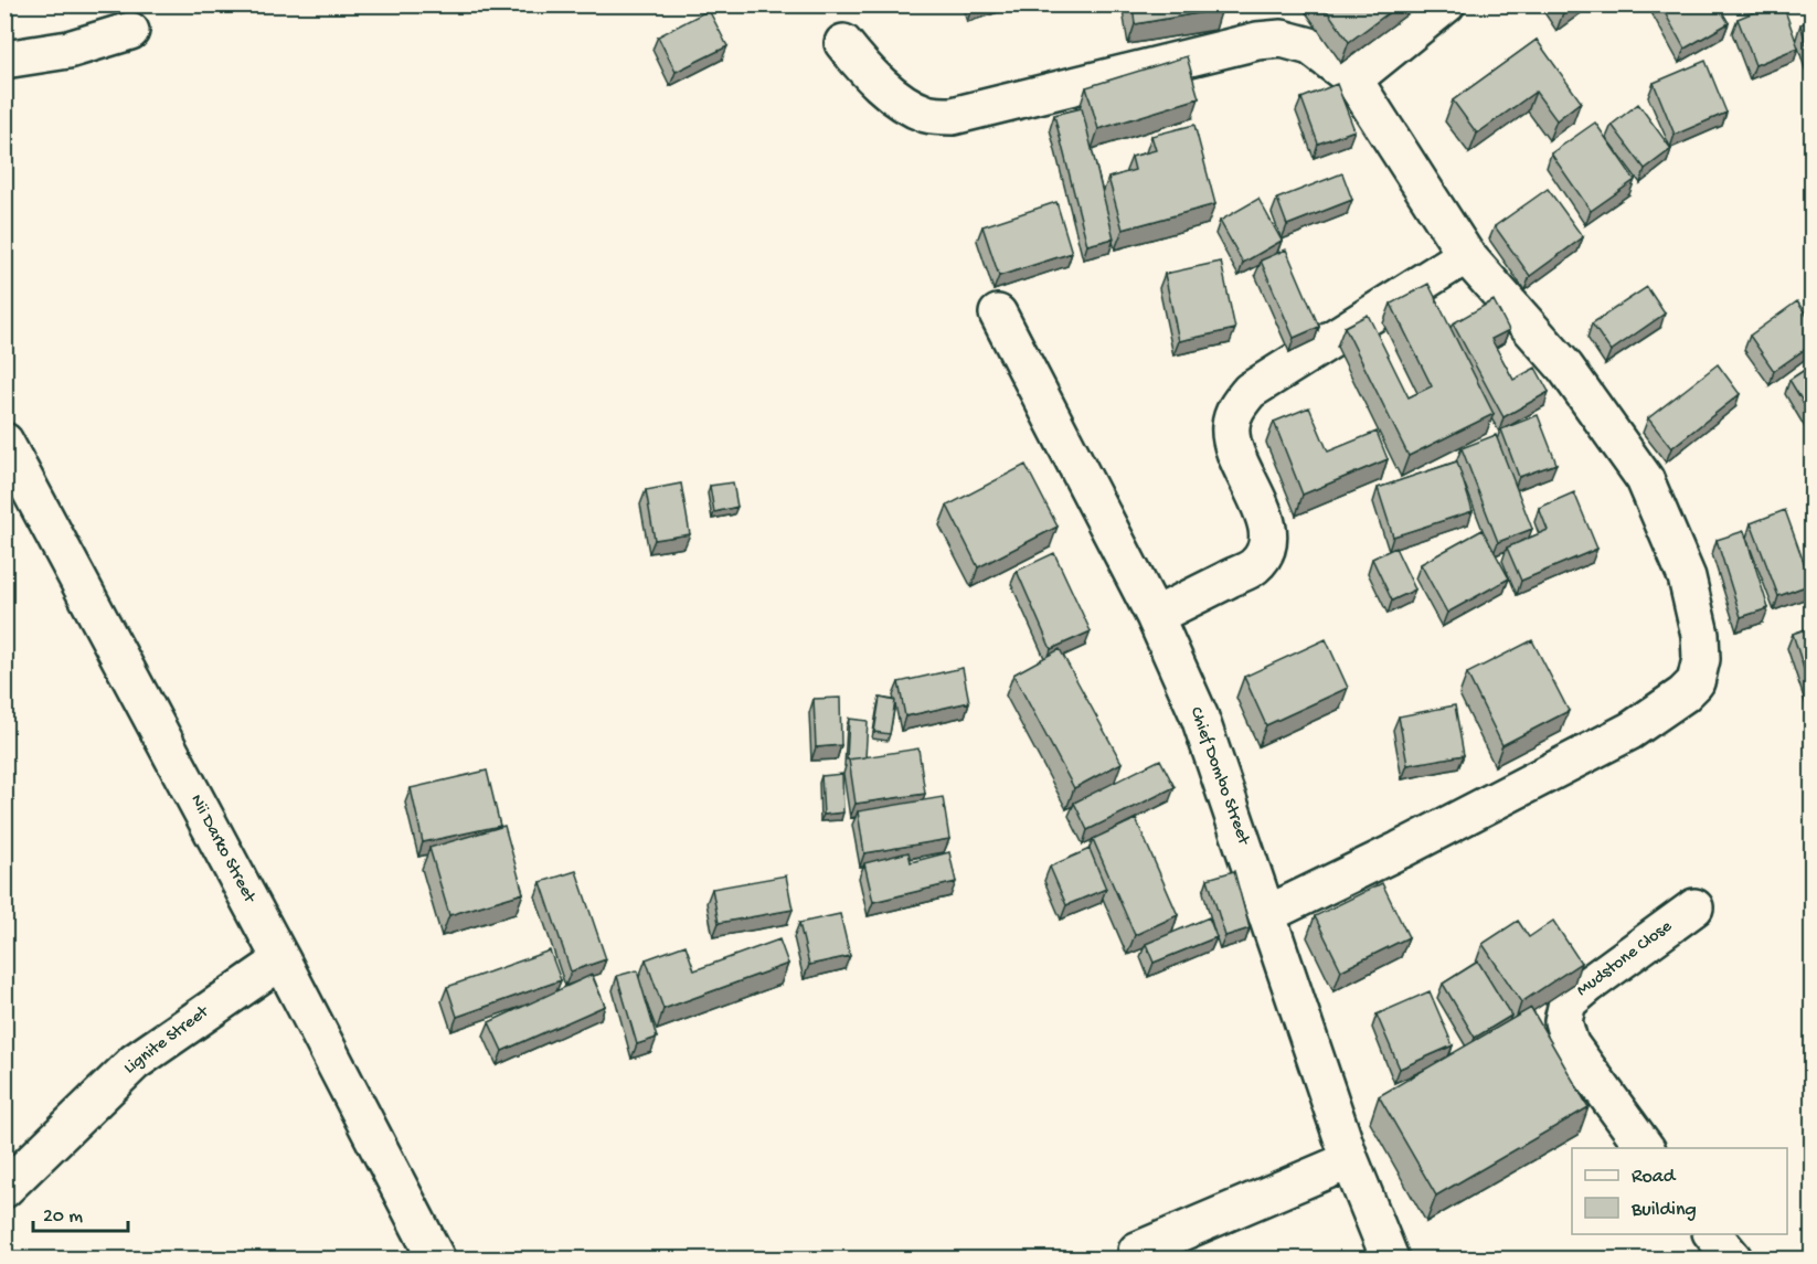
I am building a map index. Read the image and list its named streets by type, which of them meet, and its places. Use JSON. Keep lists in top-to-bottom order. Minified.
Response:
{"streets":{"street":["Chief Dombo Street","Nii Darko Street","Mudstone Close","Lignite Street"]},"crossings":[["Nii Darko Street","Lignite Street"]],"legend":["Road","Building"],"scale_bar":"20 m"}
